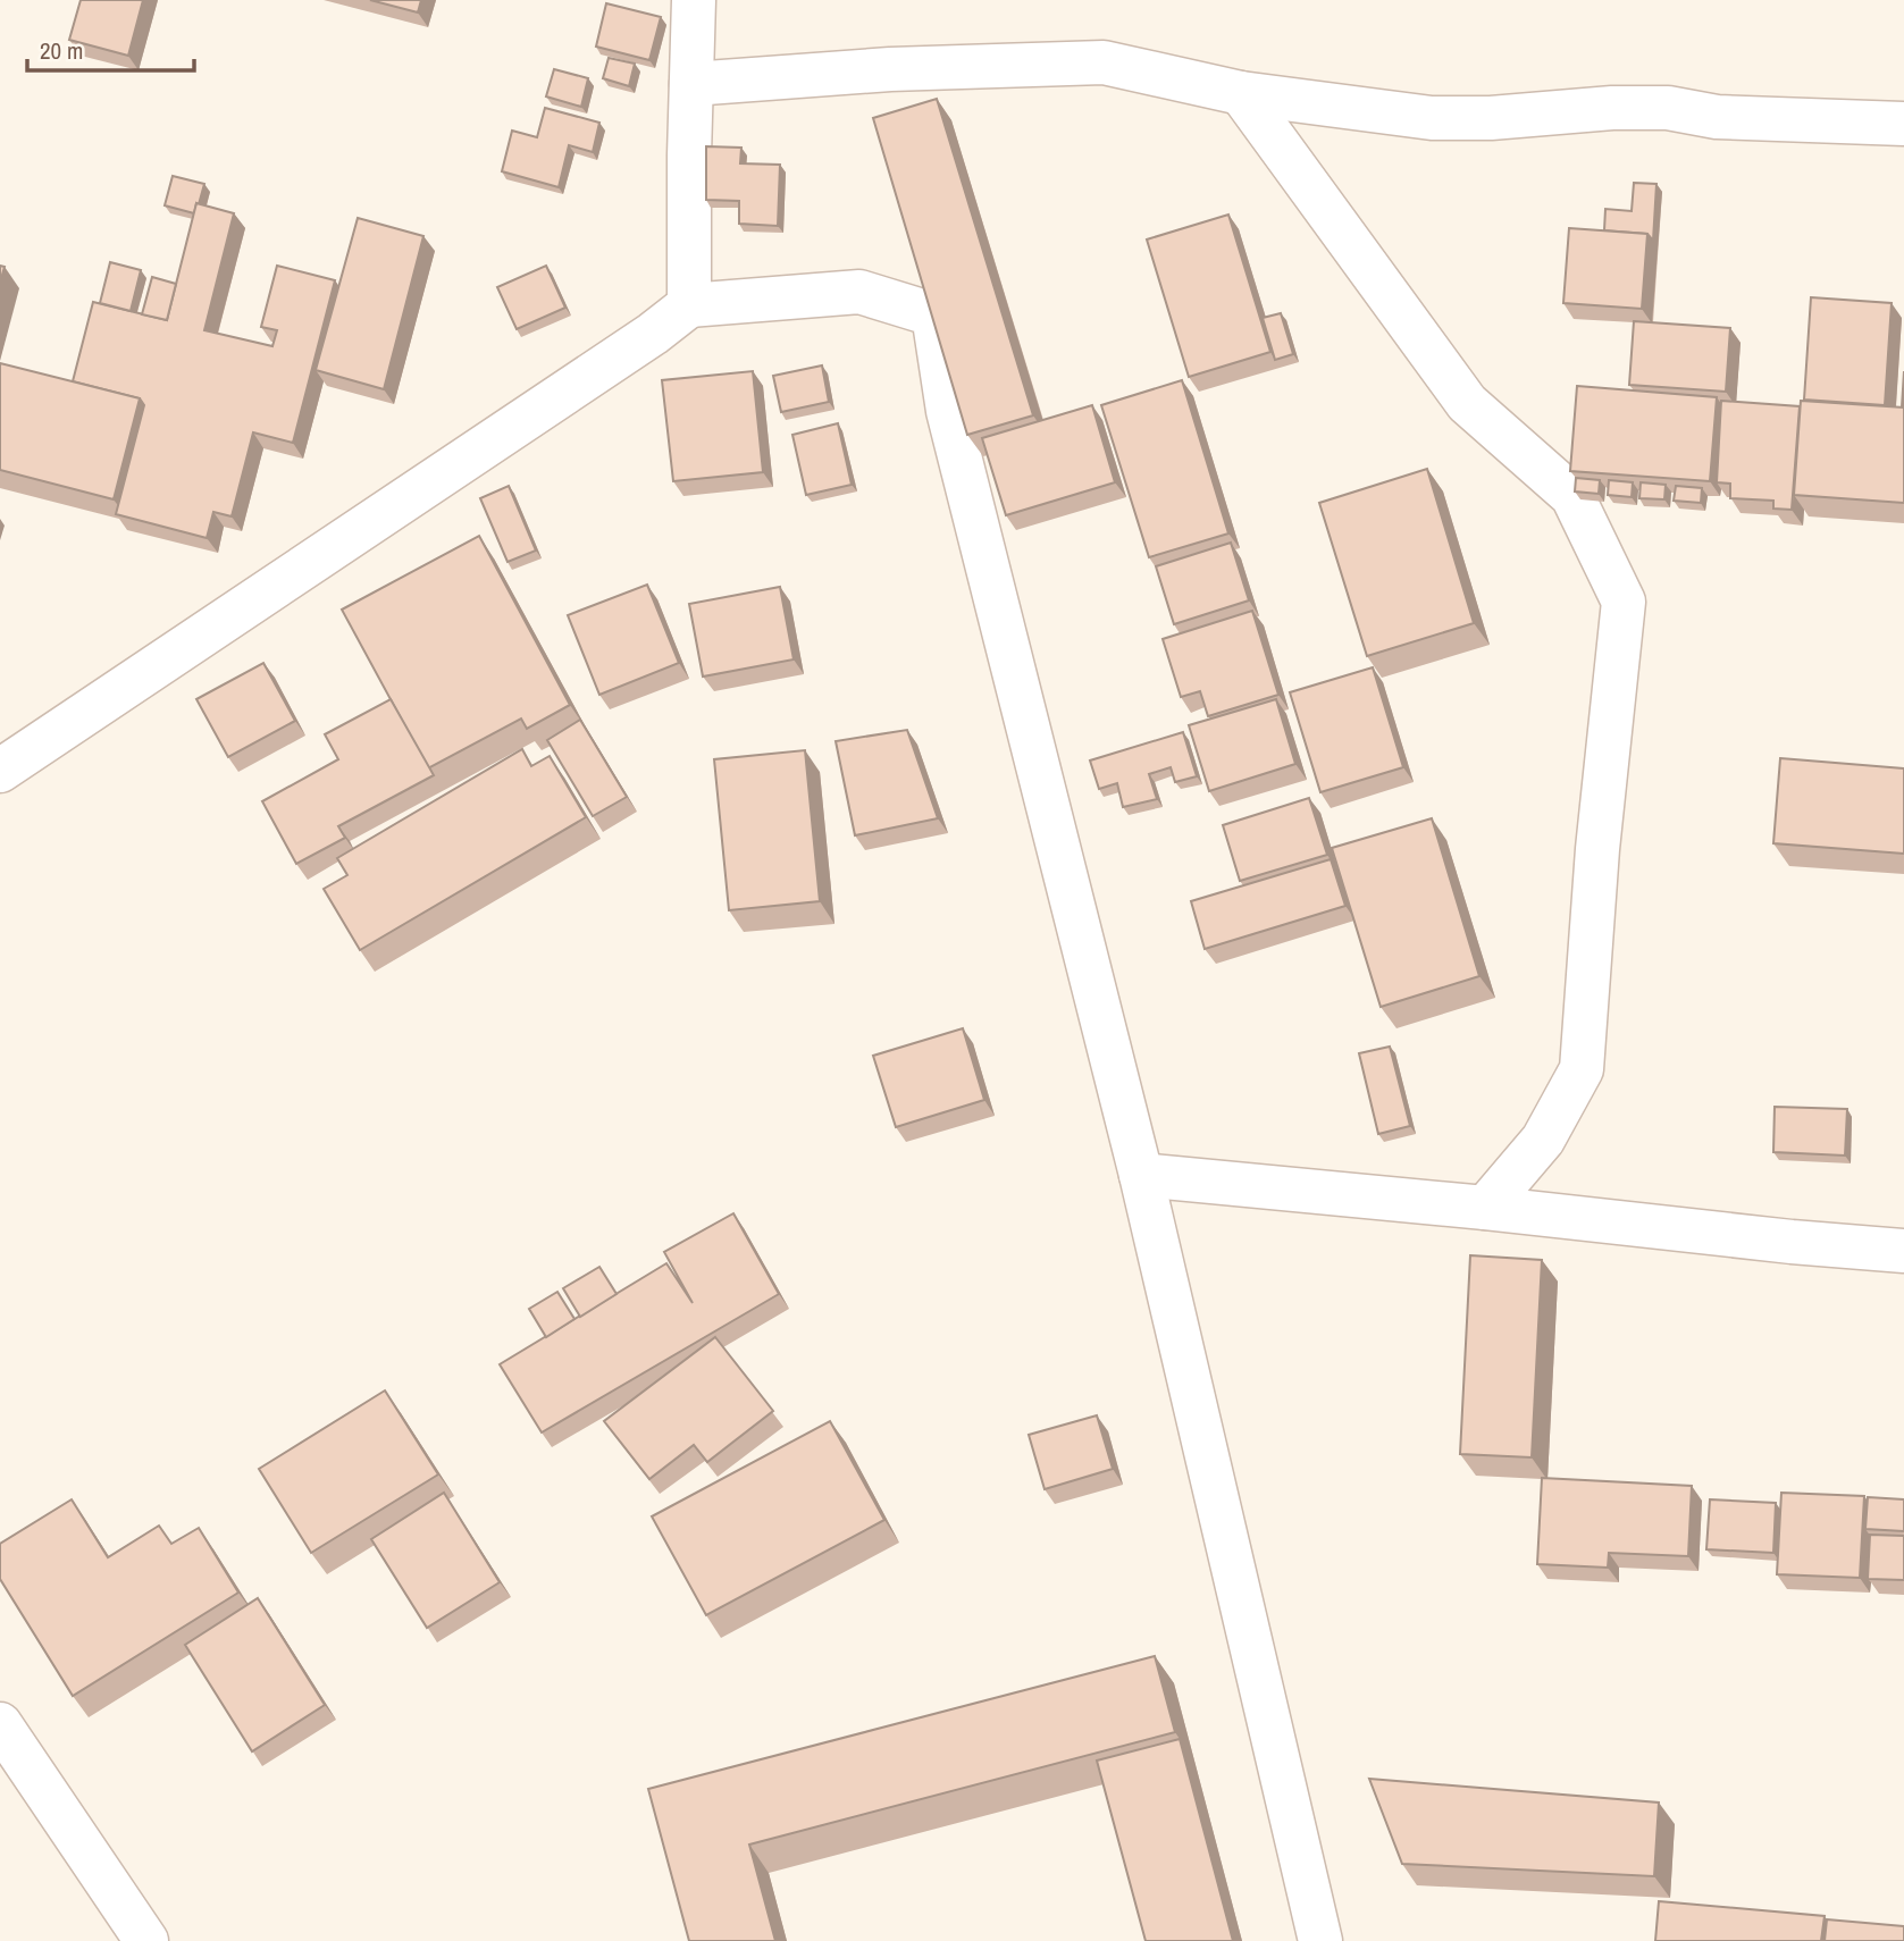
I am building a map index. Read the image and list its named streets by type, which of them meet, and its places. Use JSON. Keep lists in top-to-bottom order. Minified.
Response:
{"scale_bar":"20 m"}
